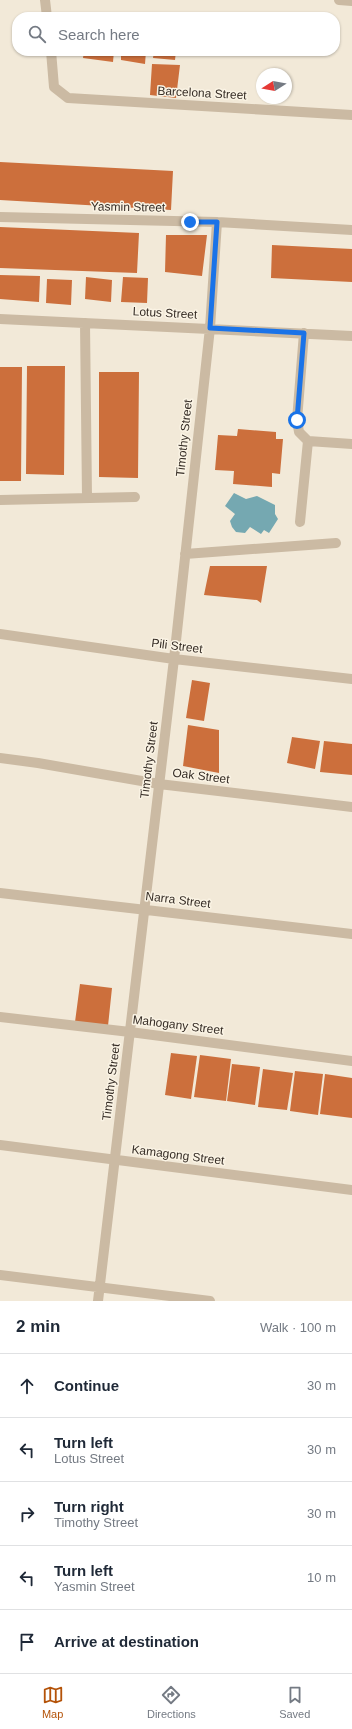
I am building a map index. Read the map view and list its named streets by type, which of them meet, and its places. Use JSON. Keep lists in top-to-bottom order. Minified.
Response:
{"streets":{"street":["Barcelona Street","Yasmin Street","Lotus Street","Timothy Street","Pili Street","Oak Street","Narra Street","Mahogany Street","Kamagong Street"]},"crossings":[["Yasmin Street","Timothy Street"],["Lotus Street","Timothy Street"],["Timothy Street","Pili Street"],["Timothy Street","Oak Street"],["Timothy Street","Narra Street"],["Timothy Street","Mahogany Street"],["Timothy Street","Kamagong Street"]],"north":"left","page":{"search":"Search here","heading":["2 min","Walk · 100 m"],"list":[["Continue","30 m"],["Turn left","Lotus Street","30 m"],["Turn right","Timothy Street","30 m"],["Turn left","Yasmin Street","10 m"],"Arrive at destination"],"nav":["Map","Directions","Saved"]}}
